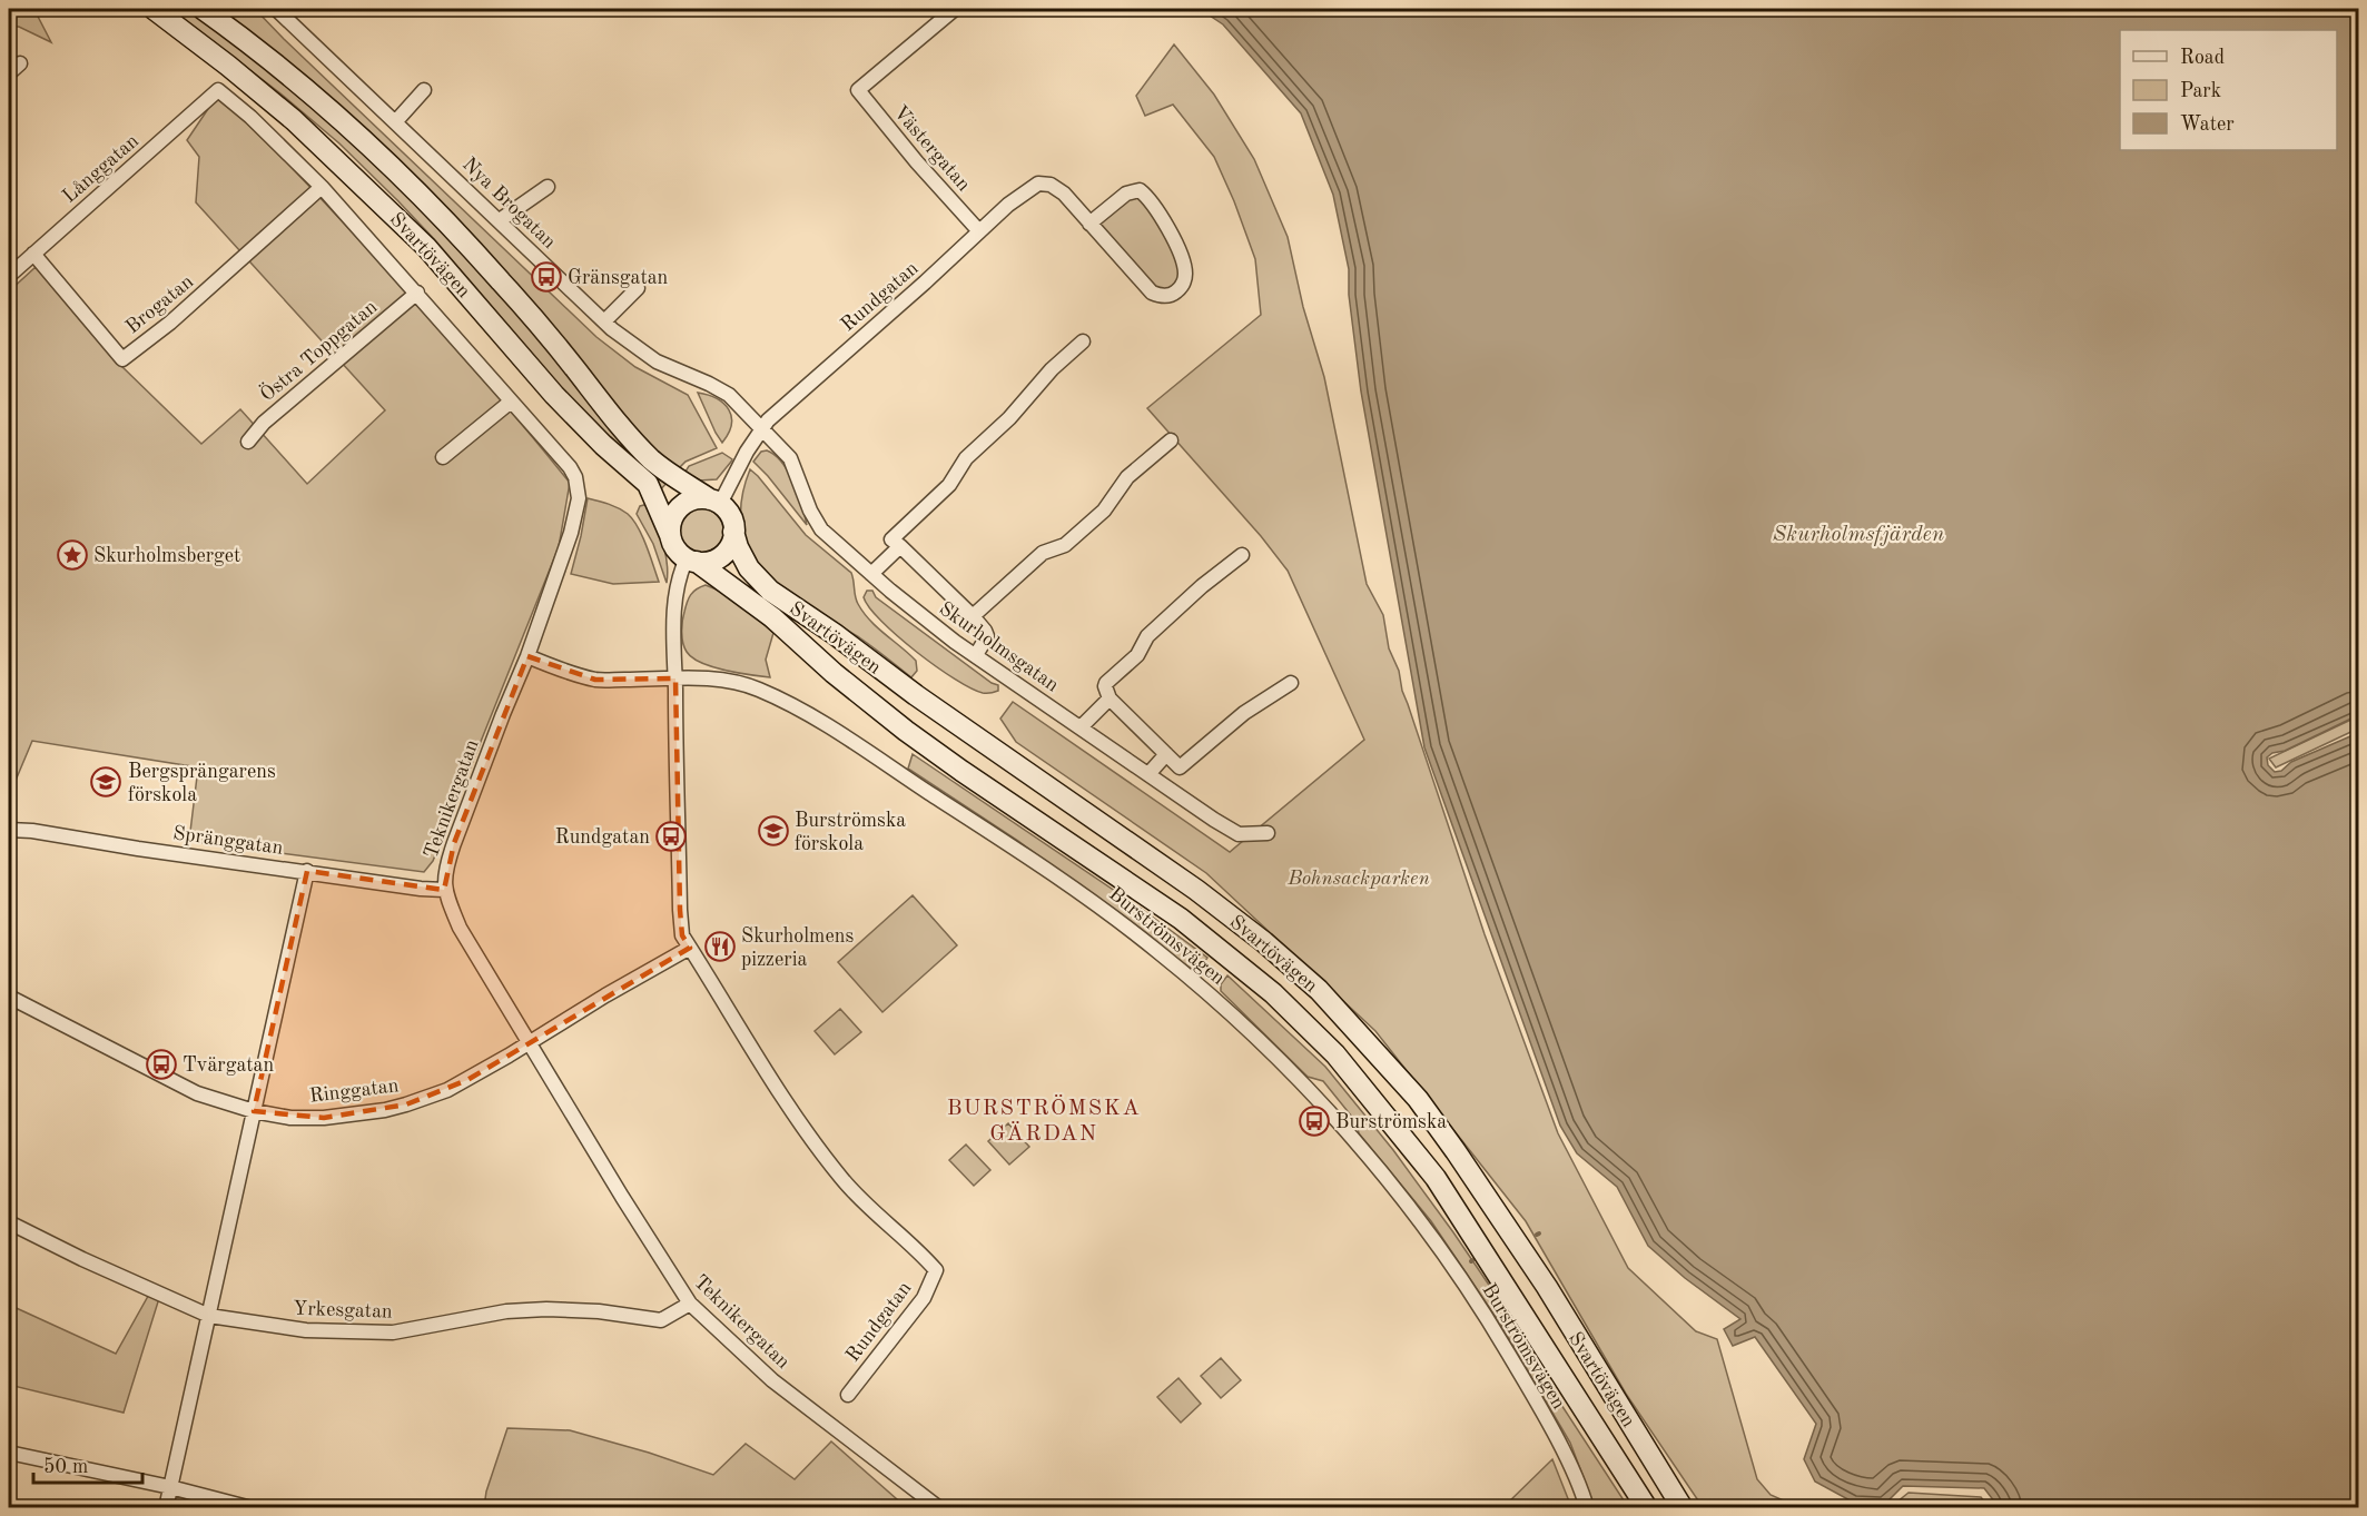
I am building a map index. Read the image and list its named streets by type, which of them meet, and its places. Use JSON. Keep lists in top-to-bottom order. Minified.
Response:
{"streets":{"main road":["Svartövägen"],"street":["Västergatan","Långgatan","Nya Brogatan","Rundgatan","Brogatan","Östra Toppgatan","Skurholmsgatan","Teknikergatan","Spränggatan","Burströmsvägen","Ringgatan","Yrkesgatan"]},"crossings":[["Västergatan","Rundgatan"],["Långgatan","Brogatan"],["Långgatan","Teknikergatan"],["Nya Brogatan","Rundgatan"],["Nya Brogatan","Skurholmsgatan"],["Svartövägen","Rundgatan"],["Rundgatan","Skurholmsgatan"],["Rundgatan","Burströmsvägen"],["Rundgatan","Ringgatan"],["Brogatan","Teknikergatan"],["Östra Toppgatan","Teknikergatan"],["Teknikergatan","Spränggatan"],["Teknikergatan","Burströmsvägen"],["Teknikergatan","Ringgatan"],["Teknikergatan","Yrkesgatan"]],"districts":["BURSTRÖMSKA GÄRDAN"],"water":["Skurholmsfjärden"],"parks":["Bohnsackparken"],"places":{"bus stop":["Gränsgatan","Rundgatan","Tvärgatan","Burströmska"],"place":["Skurholmsberget"],"school or university":["Bergsprängarens förskola","Burströmska förskola"],"restaurant":["Skurholmens pizzeria"]},"legend":["Road","Park","Water"],"scale_bar":"50 m"}
